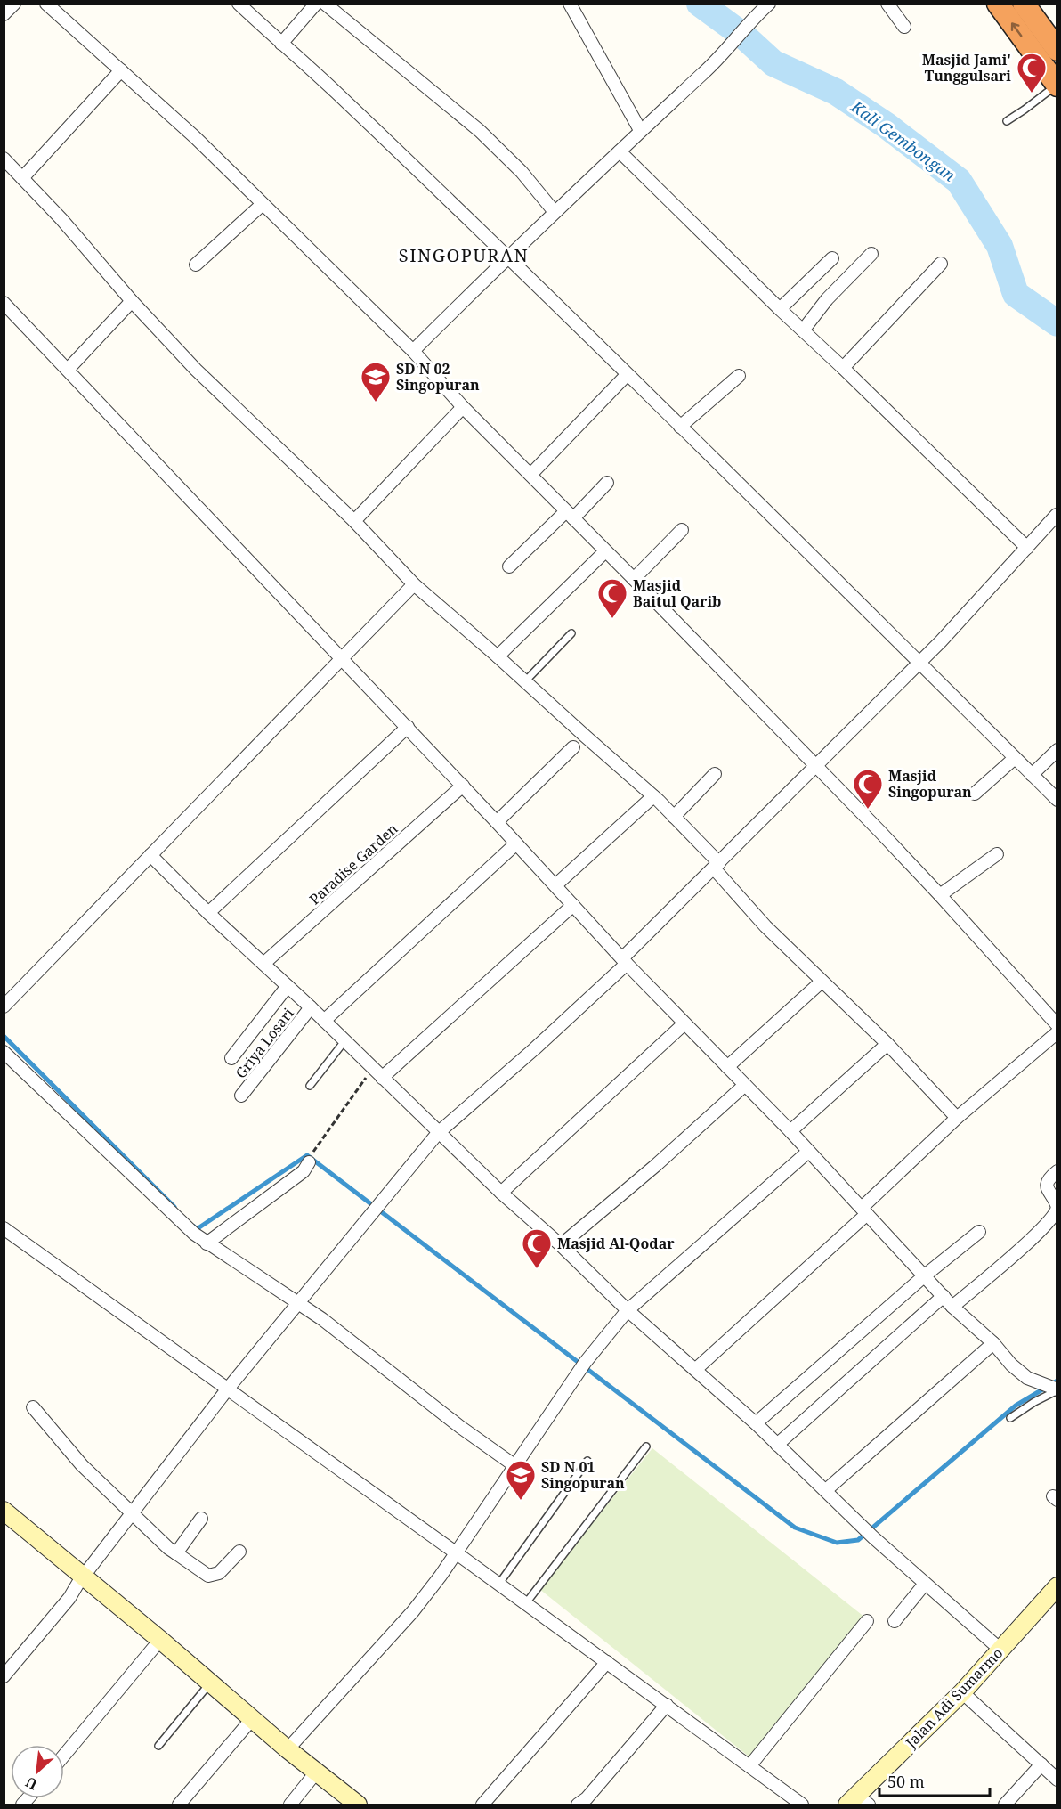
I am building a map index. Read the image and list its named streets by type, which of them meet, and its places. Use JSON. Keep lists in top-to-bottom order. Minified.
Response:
{"streets":{"street":["Paradise Garden","Griya Losari","Jalan Adi Sumarmo"]},"districts":["SINGOPURAN"],"water":["Kali Gembongan"],"places":{"mosque":["Masjid Jami' Tunggulsari","Masjid Baitul Qarib","Masjid Singopuran","Masjid Al-Qodar"],"school or university":["SD N 02 Singopuran","SD N 01 Singopuran"]},"scale_bar":"50 m","north":"bottom left"}
